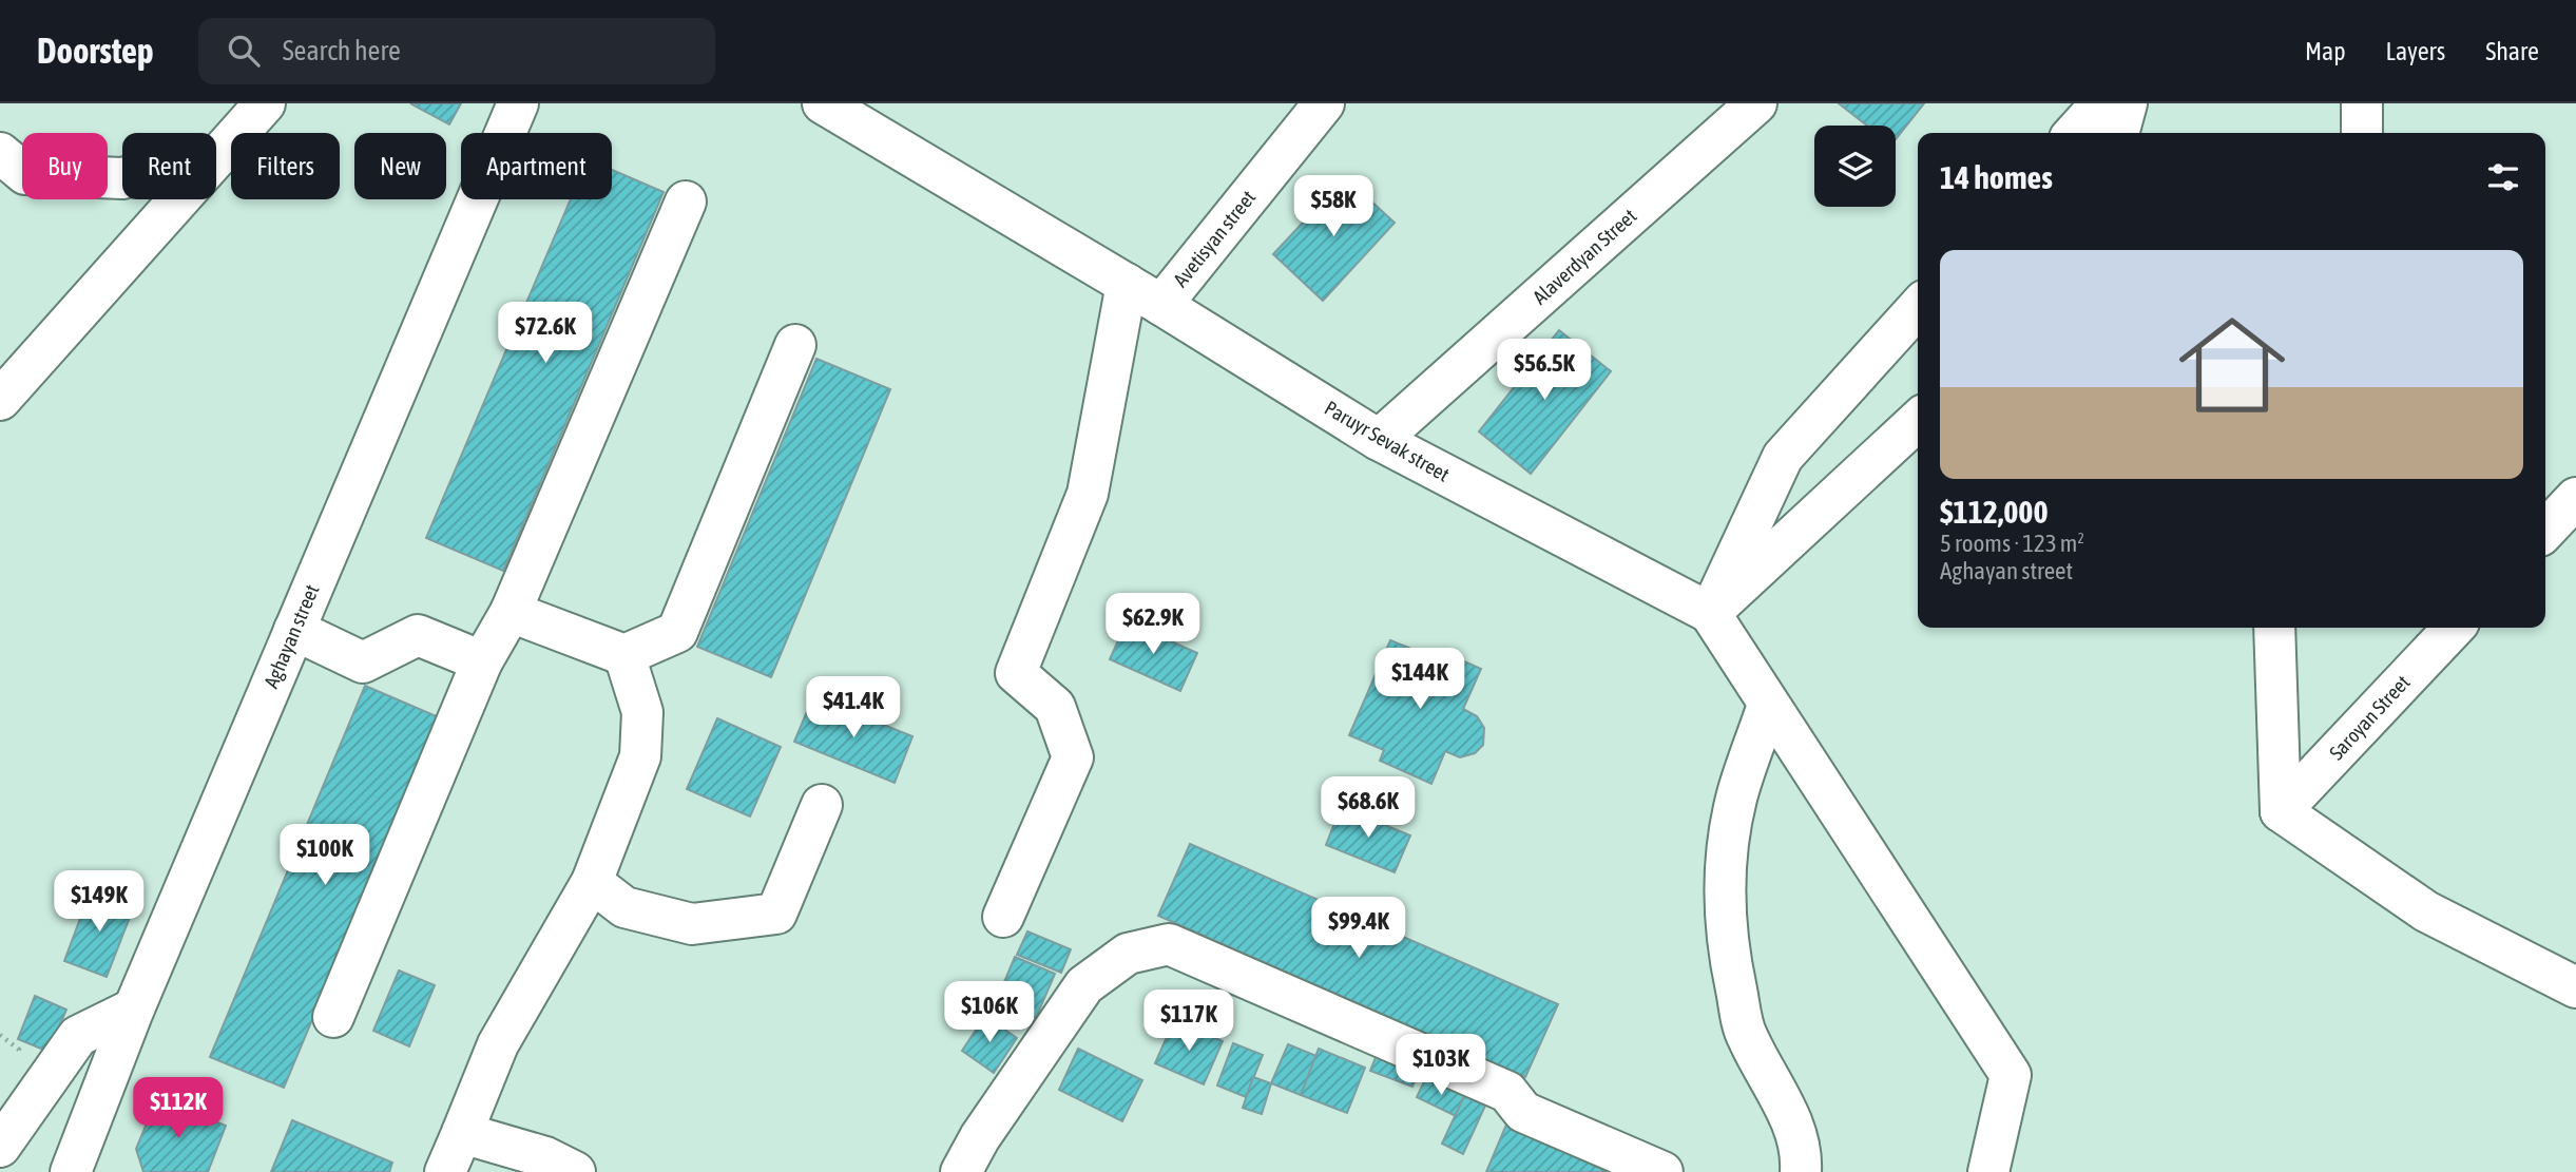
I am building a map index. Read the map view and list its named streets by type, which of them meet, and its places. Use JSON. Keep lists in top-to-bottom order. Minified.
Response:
{"streets":{"street":["Avetisyan street","Alaverdyan Street","Paruyr Sevak street","Aghayan street","Saroyan Street"]},"crossings":[["Avetisyan street","Paruyr Sevak street"],["Alaverdyan Street","Paruyr Sevak street"]],"page":{"header":"Doorstep","search":"Search here","nav":["Map","Layers","Share"],"chip":["Buy","Rent","Filters","New","Apartment"],"heading":"14 homes","price":["$58K","$72.6K","$56.5K","$62.9K","$144K","$41.4K","$68.6K","$100K","$149K","$99.4K","$106K","$117K","$103K","$112K"],"list":[{"name":"$112,000","note":"5 rooms · 123 m² · Aghayan street"}]}}
